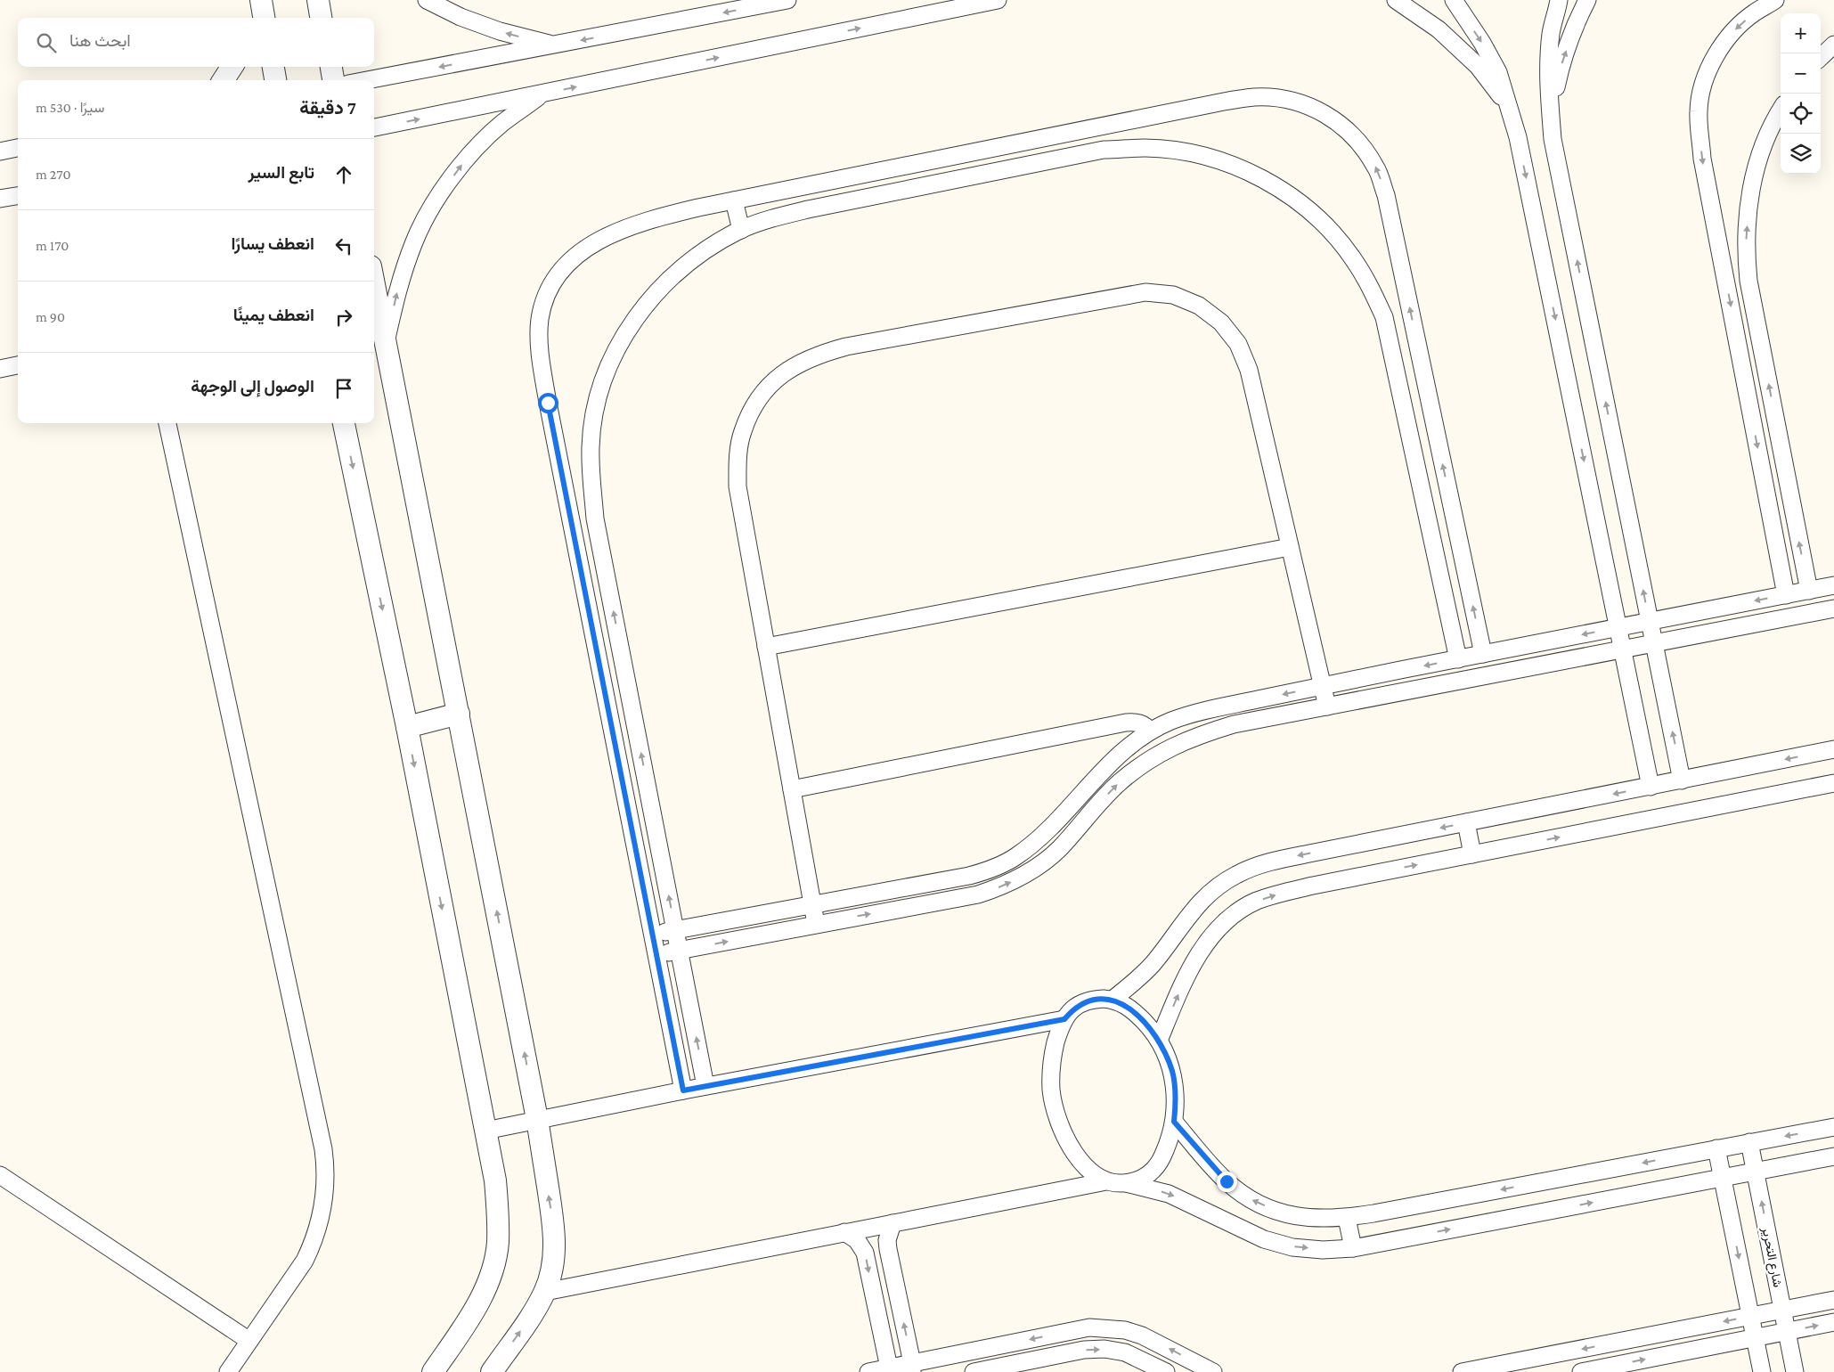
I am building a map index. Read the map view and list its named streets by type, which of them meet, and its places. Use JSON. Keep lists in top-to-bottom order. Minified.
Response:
{"streets":{"street":["شارع التحرير"]},"page":{"map_buttons":["+","−"],"search":"ابحث هنا","heading":["7 دقيقة","سيرًا · 530 m"],"list":[["تابع السير","270 m"],["انعطف يسارًا","170 m"],["انعطف يمينًا","90 m"],"الوصول إلى الوجهة"]}}
